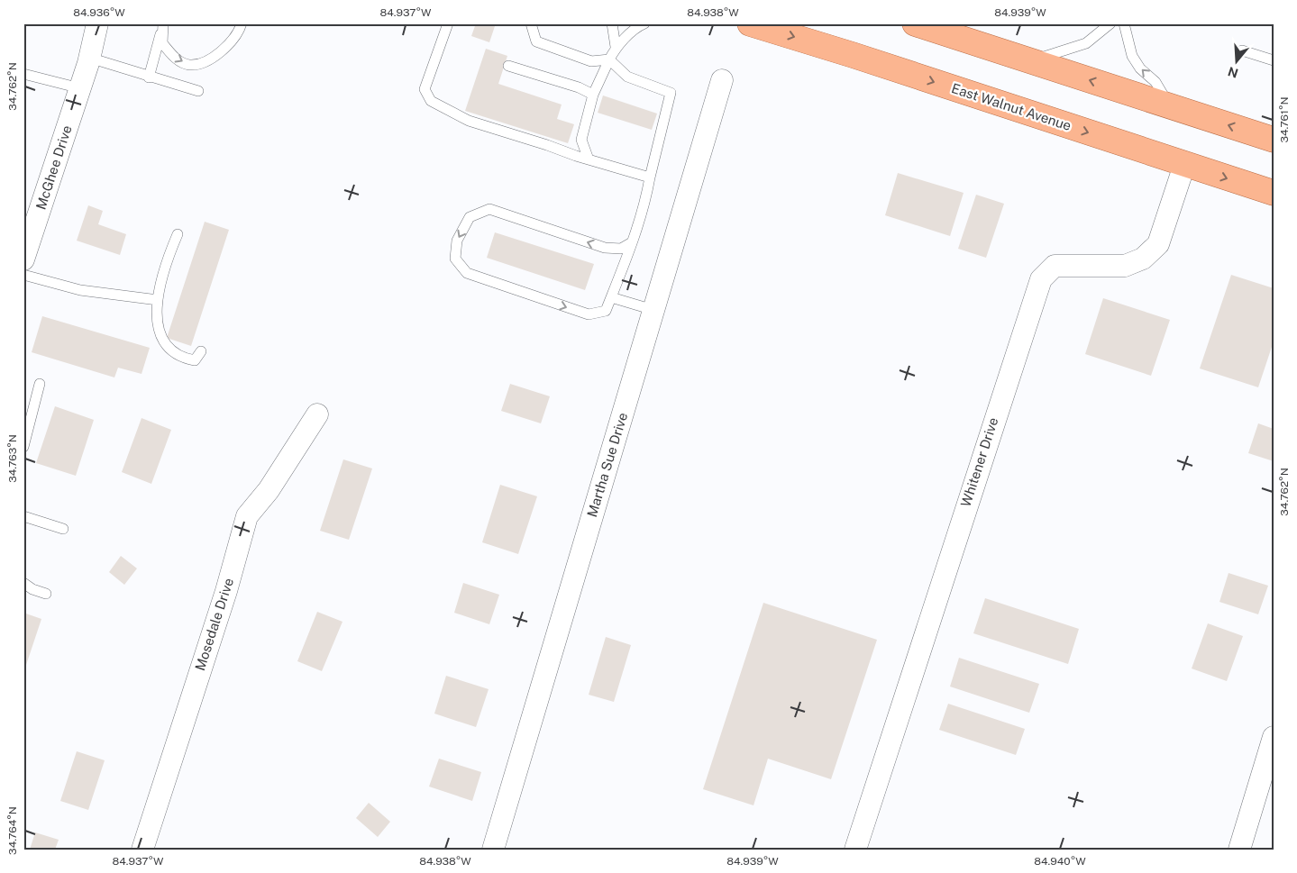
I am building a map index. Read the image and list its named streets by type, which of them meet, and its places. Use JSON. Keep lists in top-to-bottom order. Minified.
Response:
{"streets":{"main road":["East Walnut Avenue"],"street":["McGhee Drive","Whitener Drive","Martha Sue Drive","Mosedale Drive"]},"crossings":[["East Walnut Avenue","Whitener Drive"]],"north":"bottom","coordinates":["84.936°W","84.937°W","84.938°W","84.939°W","34.762°N","34.761°N","34.763°N","34.764°N","84.940°W"]}
